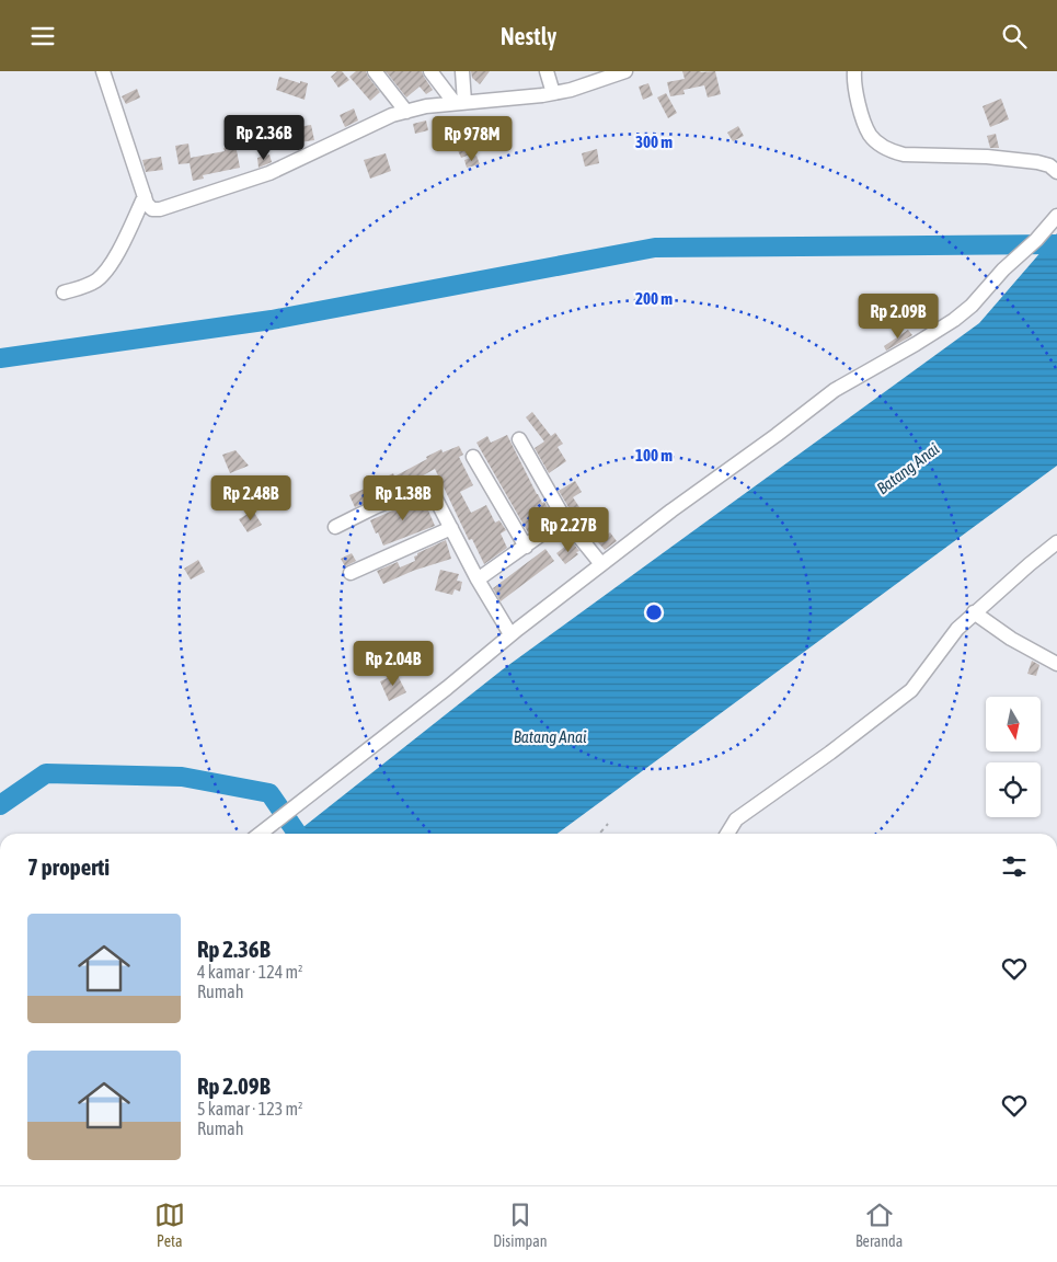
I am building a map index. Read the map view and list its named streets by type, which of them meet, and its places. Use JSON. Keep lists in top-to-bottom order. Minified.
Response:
{"water":["Batang Anai"],"north":"bottom","page":{"header":"Nestly","price":["Rp 2.36B","Rp 978M","Rp 2.09B","Rp 2.48B","Rp 1.38B","Rp 2.27B","Rp 2.04B"],"heading":"7 properti","list":[{"name":"Rp 2.36B","note":"4 kamar · 124 m² · Rumah"},{"name":"Rp 2.09B","note":"5 kamar · 123 m² · Rumah"}],"tabs":["Peta","Disimpan","Beranda"]},"rings":["300 m","200 m","100 m"]}
